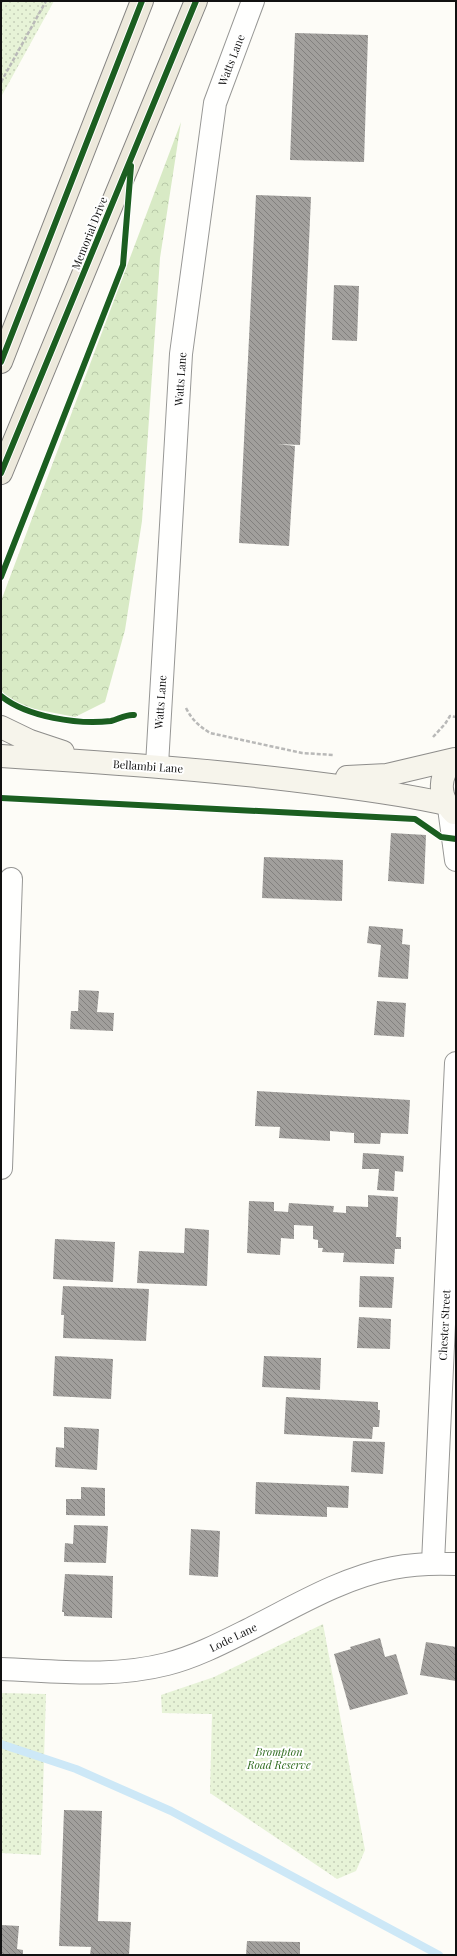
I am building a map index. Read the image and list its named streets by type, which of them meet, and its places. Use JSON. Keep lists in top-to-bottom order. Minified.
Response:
{"streets":{"main road":["Memorial Drive","Bellambi Lane"],"street":["Watts Lane","Chester Street","Lode Lane"]},"crossings":[["Watts Lane","Bellambi Lane"],["Chester Street","Lode Lane"]],"parks":["Brompton Road Reserve"]}
